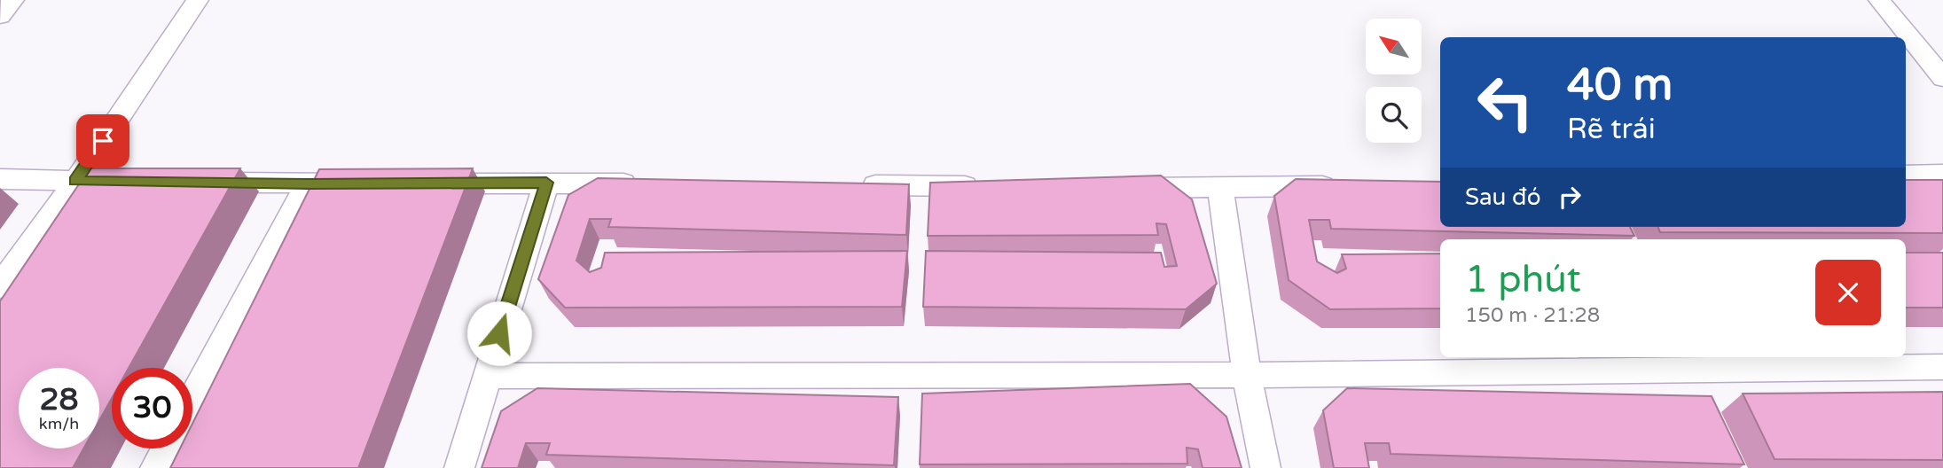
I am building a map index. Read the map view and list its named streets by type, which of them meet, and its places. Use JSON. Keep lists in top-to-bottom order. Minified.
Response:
{"north":"top left","page":{"turn":["40 m","Rẽ trái"],"then":"Sau đó","heading":["1 phút","150 m · 21:28"],"speed":"28 km/h","limit":"30"}}
